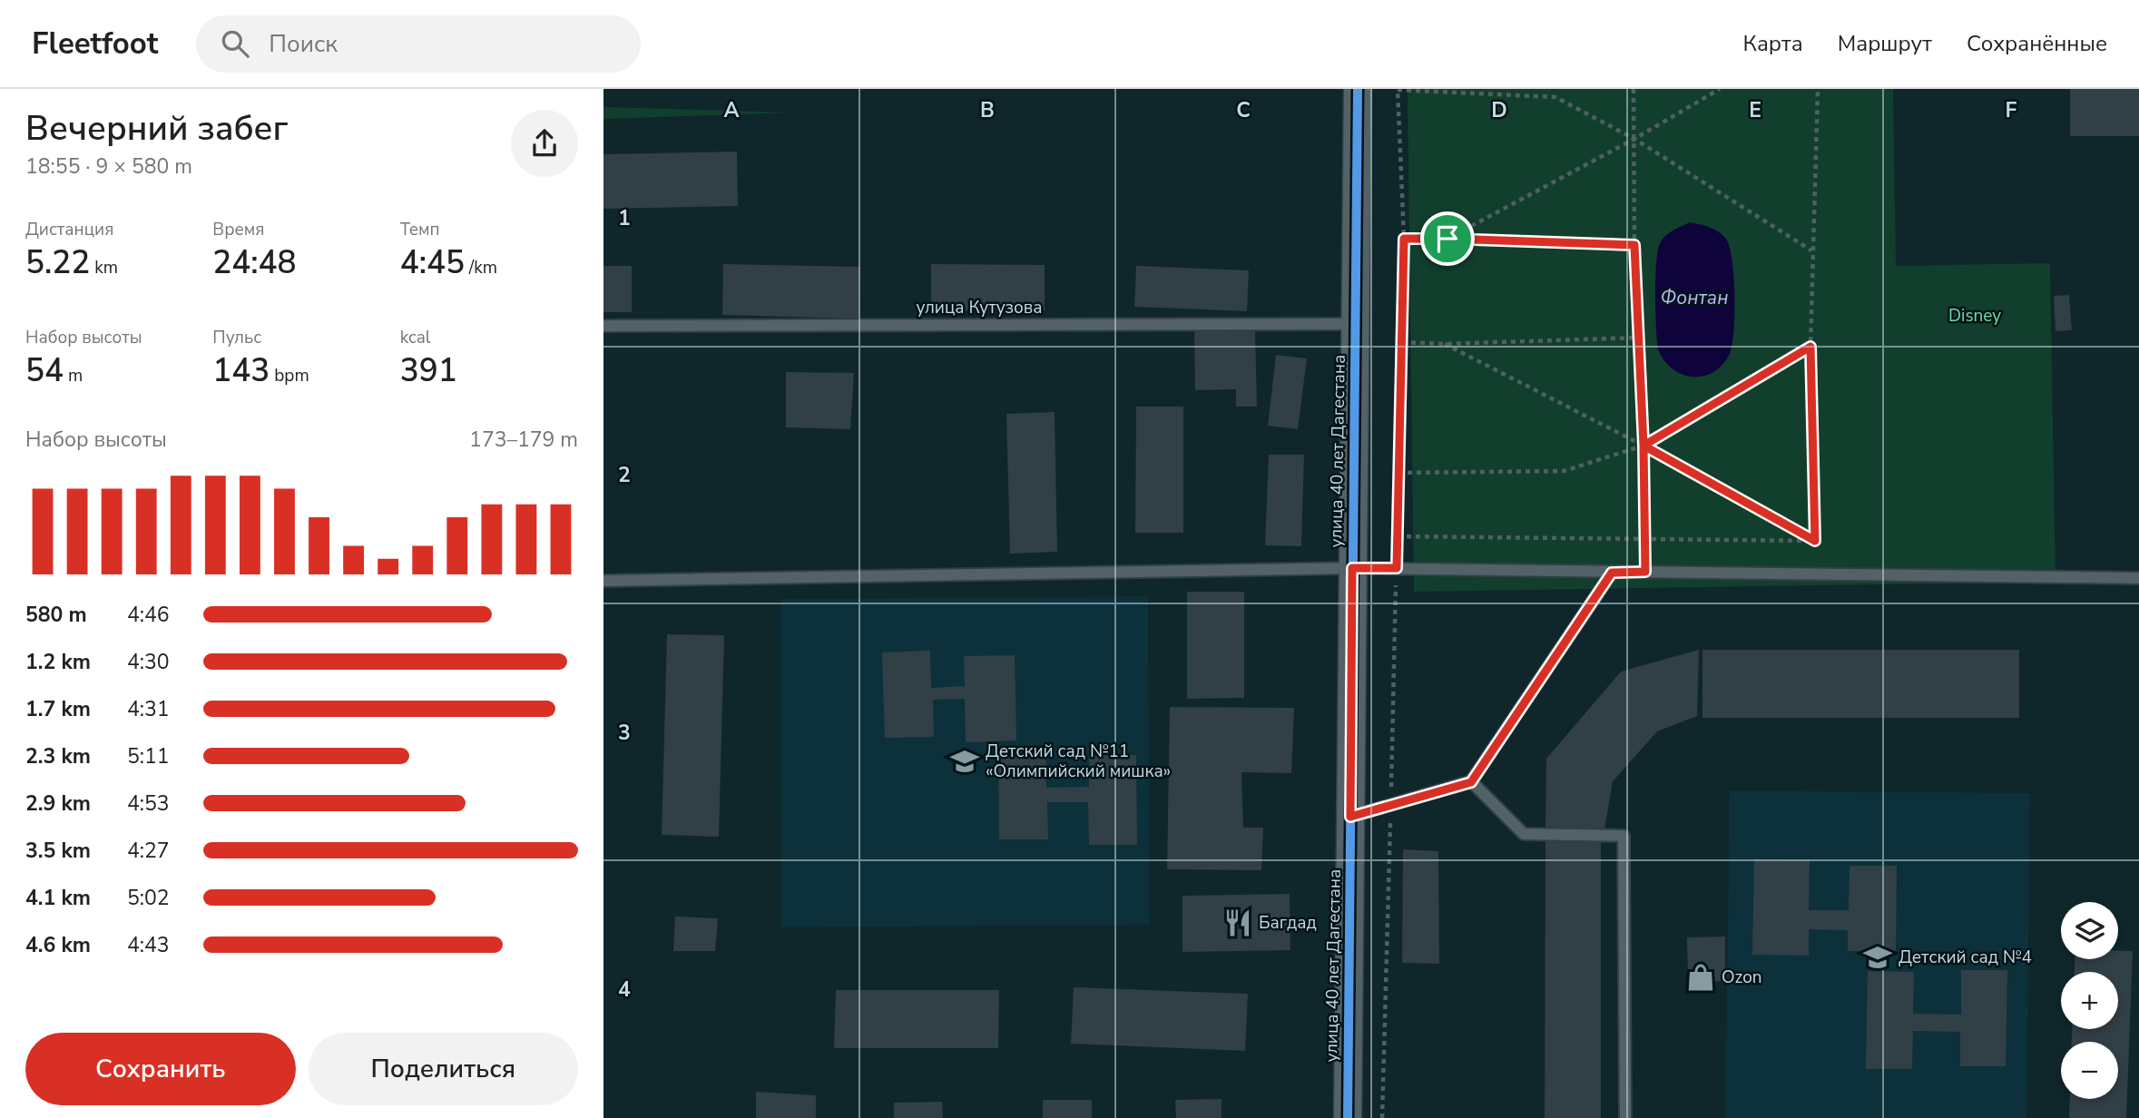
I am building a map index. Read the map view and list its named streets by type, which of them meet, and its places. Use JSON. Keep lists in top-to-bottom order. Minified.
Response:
{"streets":{"street":["улица 40 лет Дагестана"],"lane":["улица Кутузова"]},"crossings":[["улица Кутузова","улица 40 лет Дагестана"]],"water":["Фонтан"],"parks":["Disney"],"places":{"school or university":["Детский сад №11 «Олимпийский мишка»","Детский сад №4"],"restaurant":["Багдад"],"shop":["Ozon"]},"page":{"header":"Fleetfoot","search":"Поиск","nav":["Карта","Маршрут","Сохранённые"],"heading":["Вечерний забег","18:55 · 9 × 580 m"],"stats":[["Дистанция","5.22 km"],["Время","24:48"],["Темп","4:45 /km"],["Набор высоты","54 m"],["Пульс","143 bpm"],["kcal","391"]],"chart":["Набор высоты","173–179 m"],"list":[{"name":"580 m","note":"4:46"},{"name":"1.2 km","note":"4:30"},{"name":"1.7 km","note":"4:31"},{"name":"2.3 km","note":"5:11"},{"name":"2.9 km","note":"4:53"},{"name":"3.5 km","note":"4:27"},{"name":"4.1 km","note":"5:02"},{"name":"4.6 km","note":"4:43"}],"map_buttons":["+","−"],"buttons":["Сохранить","Поделиться"]},"grid":{"columns":["A","B","C","D","E","F"],"rows":["1","2","3","4"]}}
